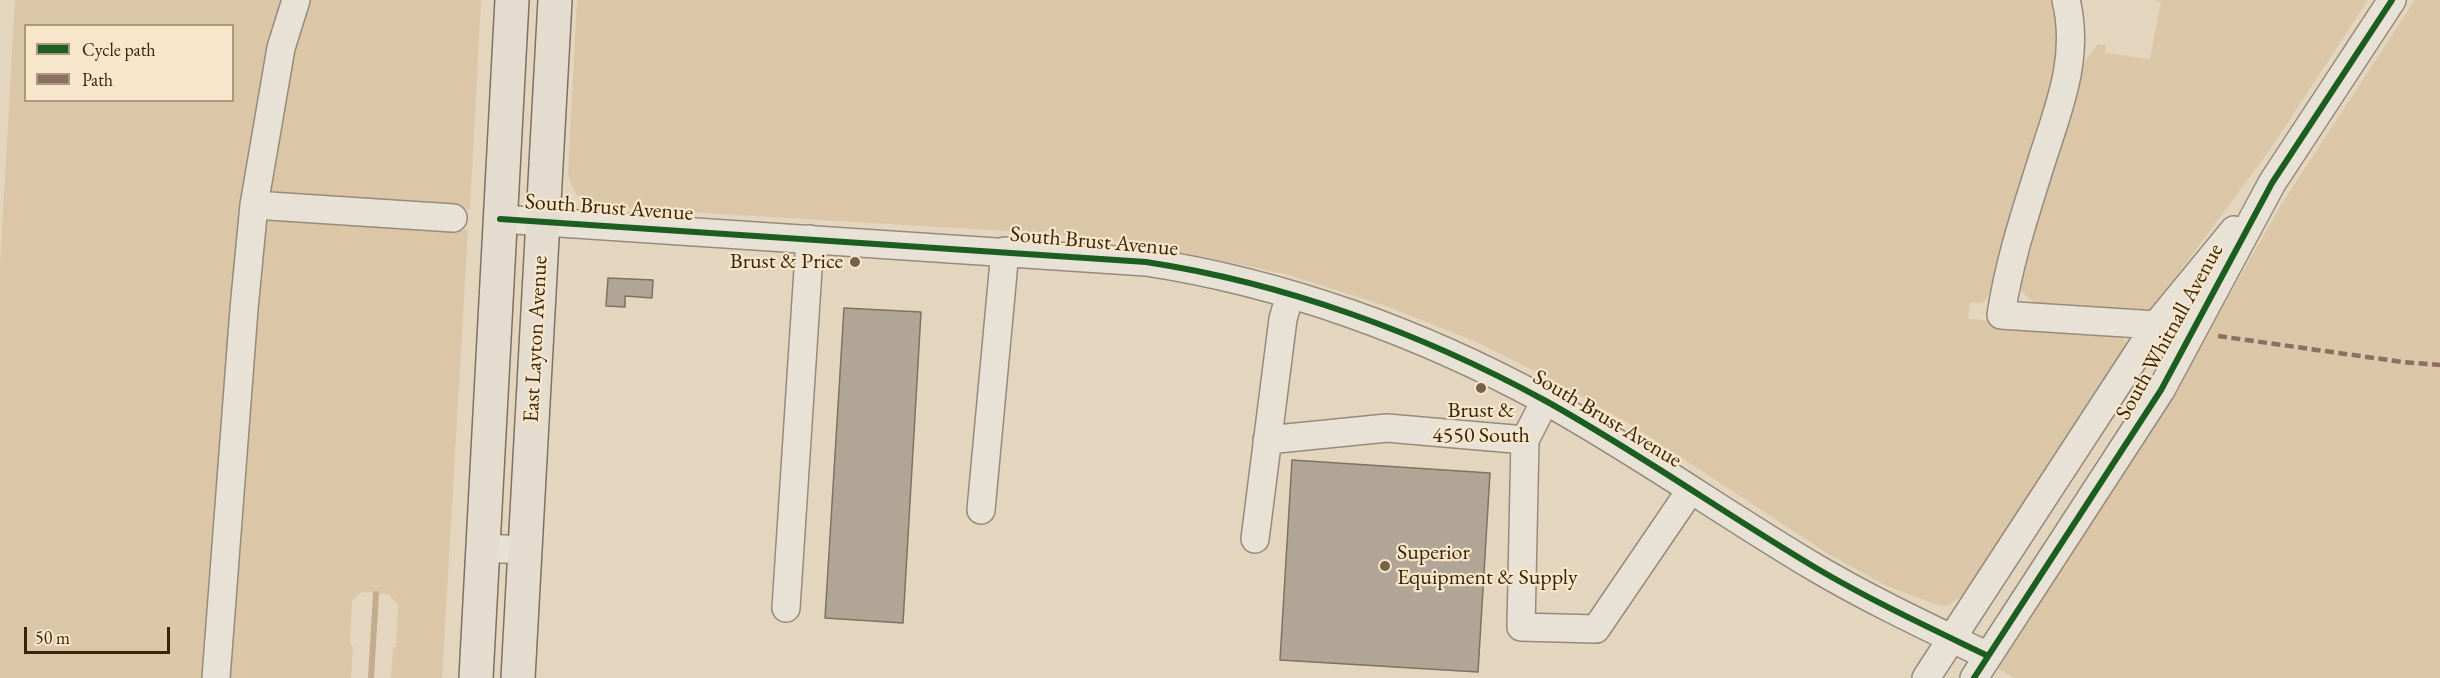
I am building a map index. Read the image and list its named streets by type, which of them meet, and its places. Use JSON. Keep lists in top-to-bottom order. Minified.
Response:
{"streets":{"main road":["East Layton Avenue"],"street":["South Brust Avenue","South Whitnall Avenue"]},"crossings":[["South Brust Avenue","South Whitnall Avenue"],["South Brust Avenue","East Layton Avenue"]],"places":["Brust & Price","Brust & 4550 South","Superior Equipment & Supply"],"legend":["Cycle path","Path"],"scale_bar":"50 m"}
